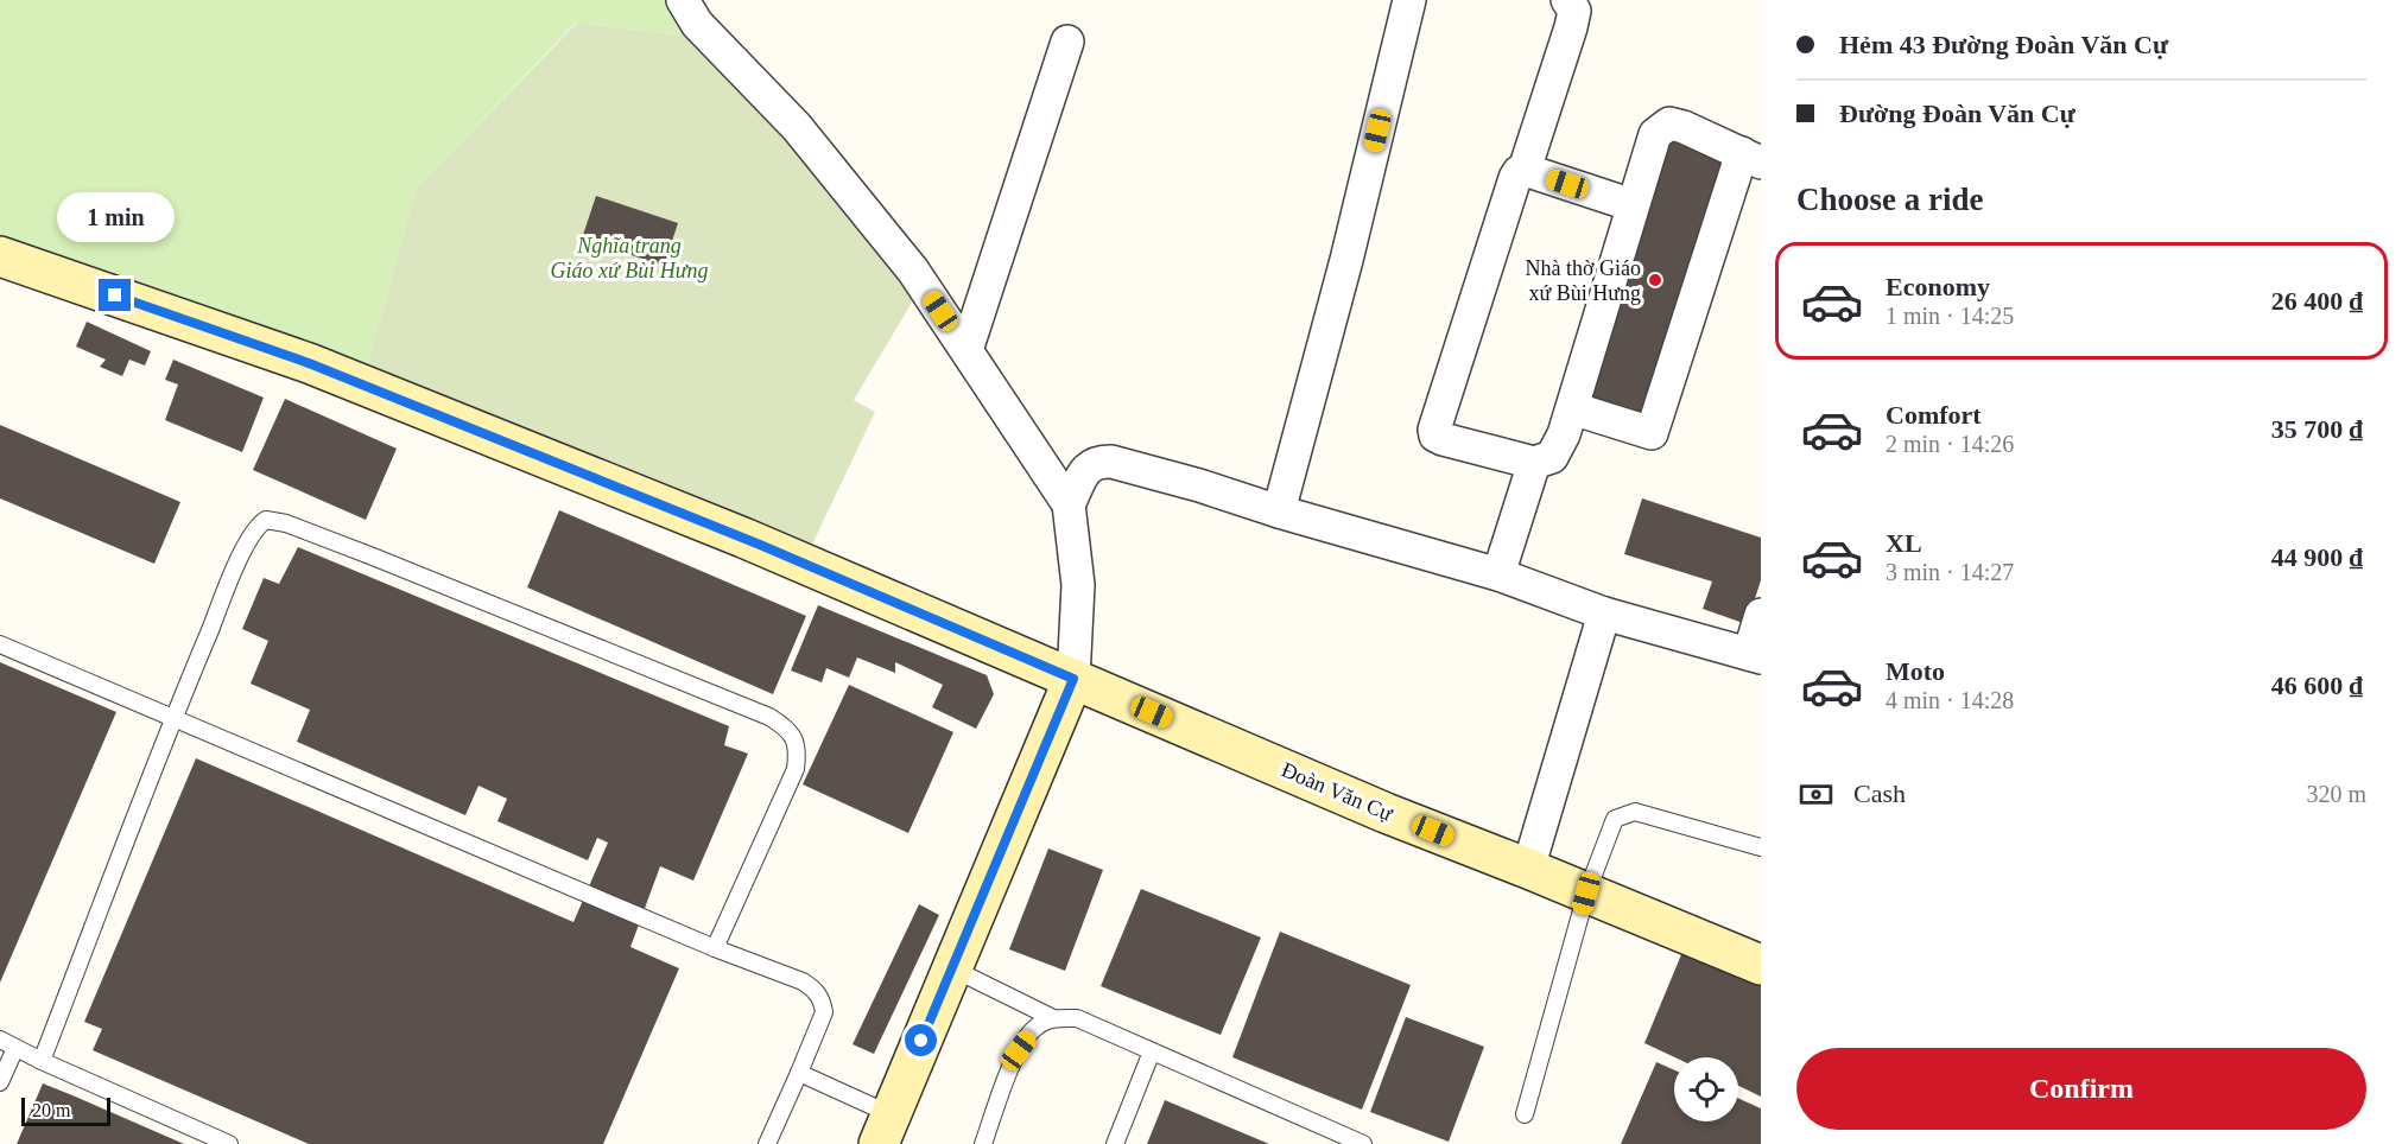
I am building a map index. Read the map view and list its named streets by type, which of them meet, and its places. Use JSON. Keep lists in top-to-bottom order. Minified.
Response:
{"streets":{"street":["Đoàn Văn Cự"]},"parks":["Nghĩa trang Giáo xứ Bùi Hưng"],"places":["Nhà thờ Giáo xứ Bùi Hưng"],"scale_bar":"20 m","page":{"banner":["Hẻm 43 Đường Đoàn Văn Cự","Đường Đoàn Văn Cự"],"heading":"Choose a ride","bubble":"1 min","list":[{"name":"Economy","note":"1 min · 14:25","value":"26 400 ₫"},{"name":"Comfort","note":"2 min · 14:26","value":"35 700 ₫"},{"name":"XL","note":"3 min · 14:27","value":"44 900 ₫"},{"name":"Moto","note":"4 min · 14:28","value":"46 600 ₫"}],"pay":["Cash","320 m"],"buttons":"Confirm","scale":"20 m"}}
